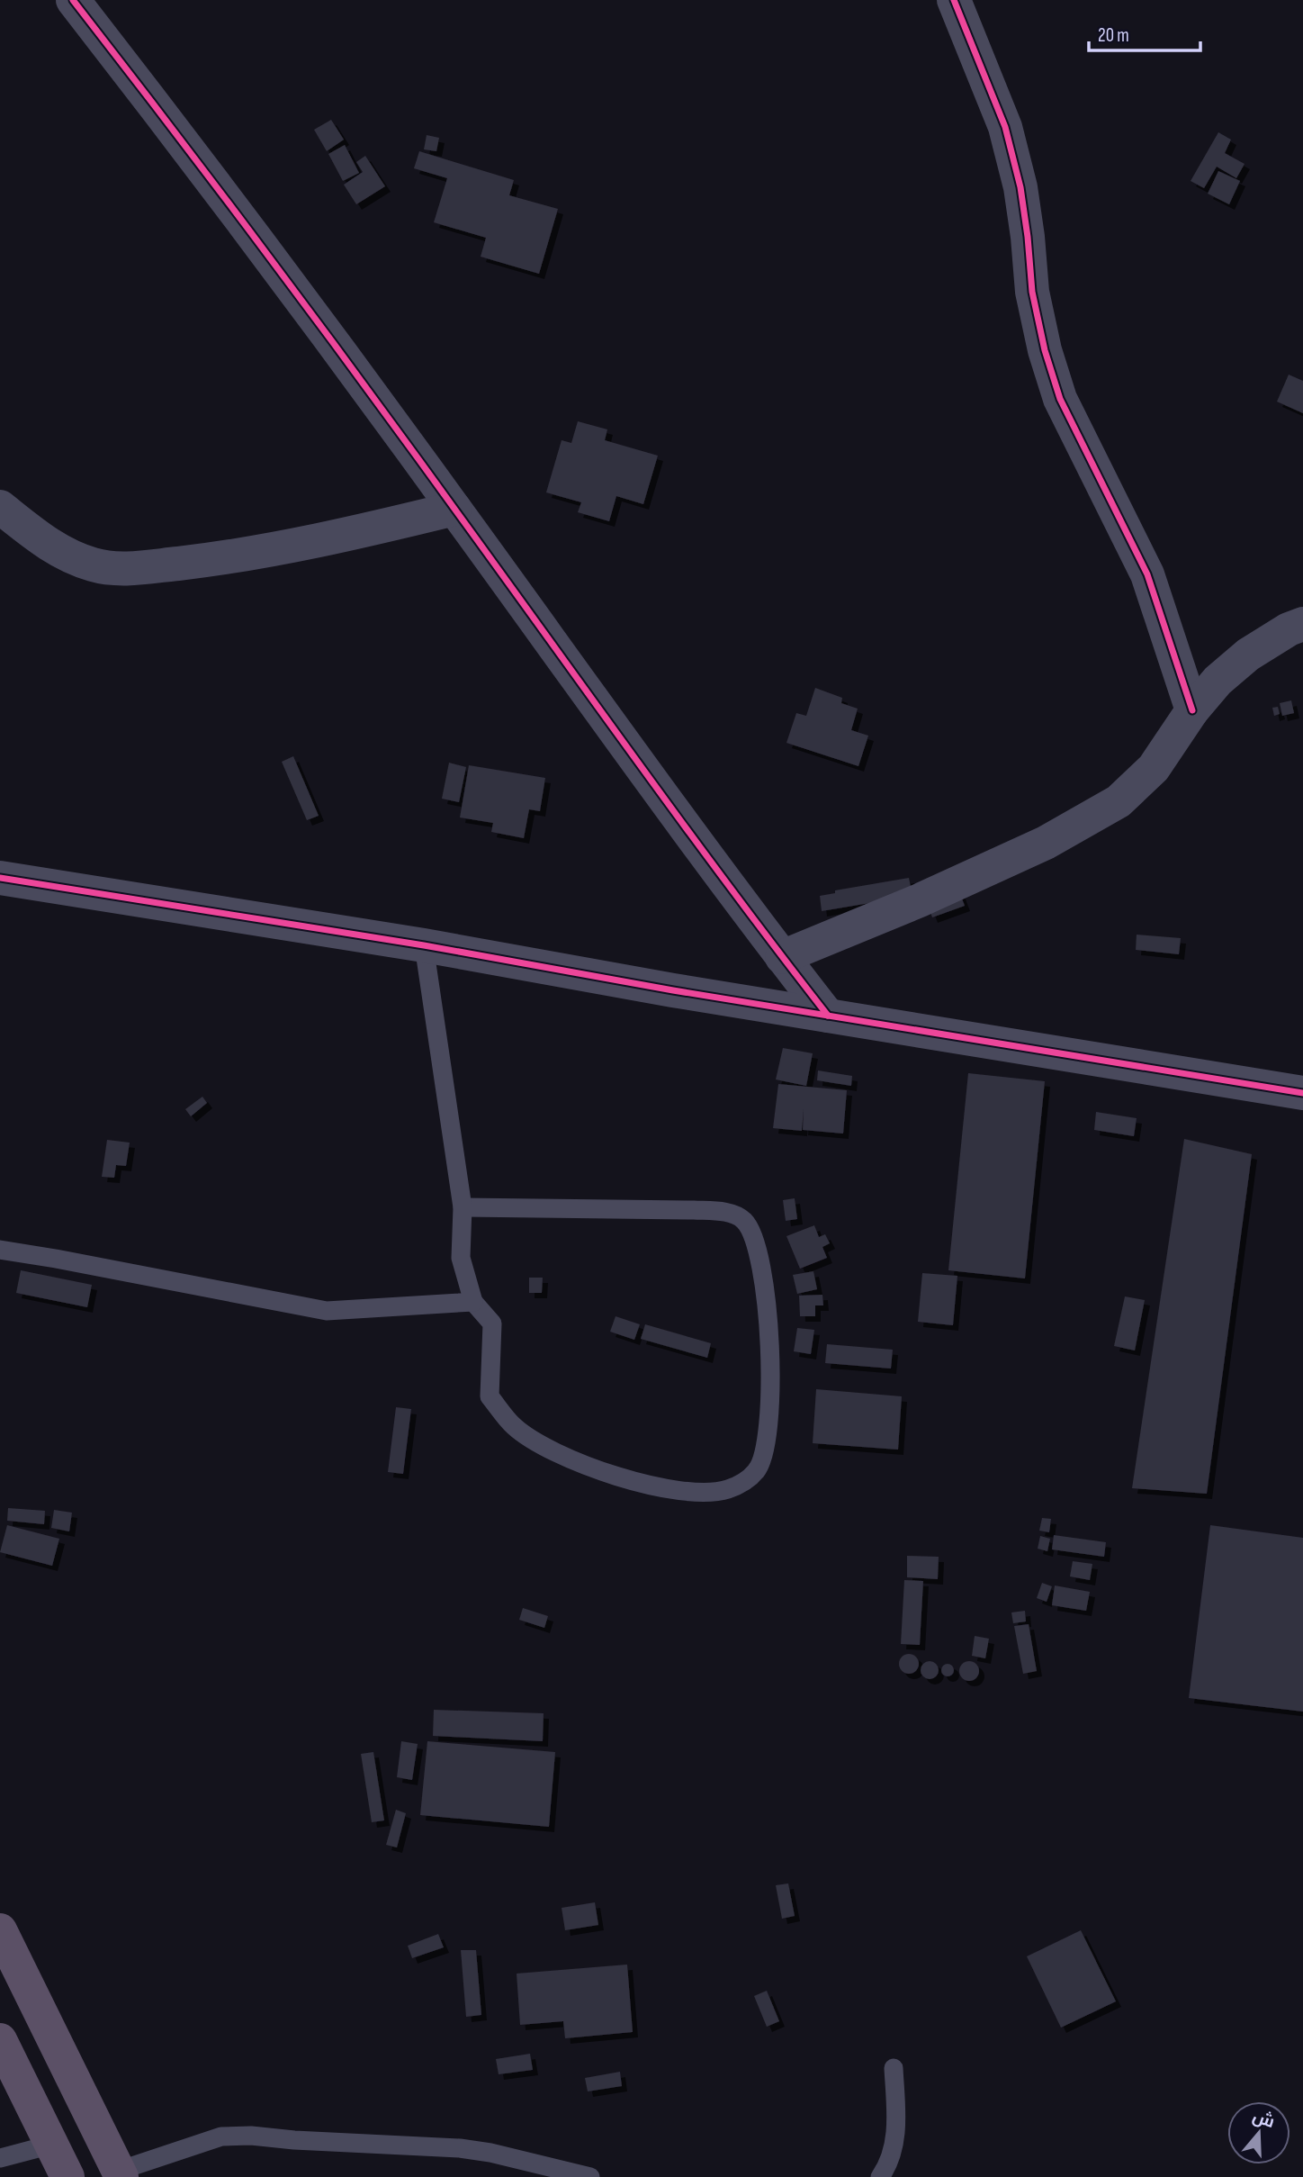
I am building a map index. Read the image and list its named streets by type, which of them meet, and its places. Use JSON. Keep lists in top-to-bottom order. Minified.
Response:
{"scale_bar":"20 m","north":"top"}
